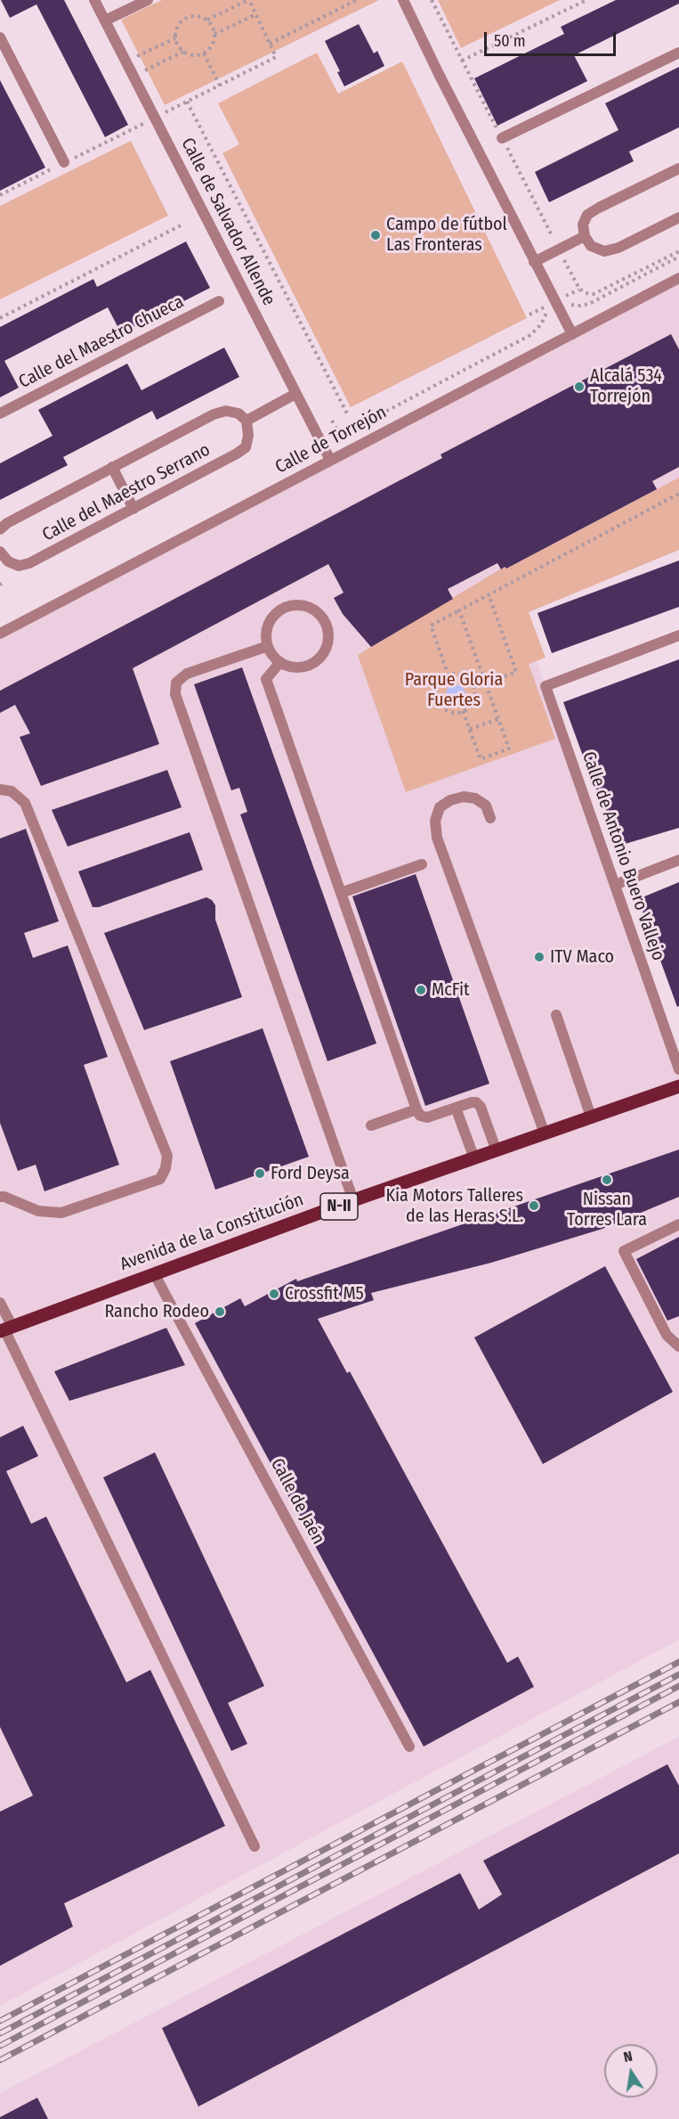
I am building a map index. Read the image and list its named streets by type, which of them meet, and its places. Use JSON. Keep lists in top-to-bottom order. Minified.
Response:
{"streets":{"main road":["N-II","Avenida de la Constitución"],"street":["Calle de Salvador Allende","Calle del Maestro Chueca","Calle de Torrejón","Calle del Maestro Serrano","Calle de Antonio Buero Vallejo","Calle de Jaén"]},"crossings":[["Calle de Salvador Allende","Calle de Torrejón"],["Avenida de la Constitución","Calle de Jaén"]],"parks":["Parque Gloria Fuertes"],"places":["Campo de fútbol Las Fronteras","Alcalá 534 Torrejón","ITV Maco","McFit","Ford Deysa","Nissan Torres Lara","Kia Motors Talleres de las Heras S.L.","Crossfit M5","Rancho Rodeo"],"scale_bar":"50 m","north":"top"}
